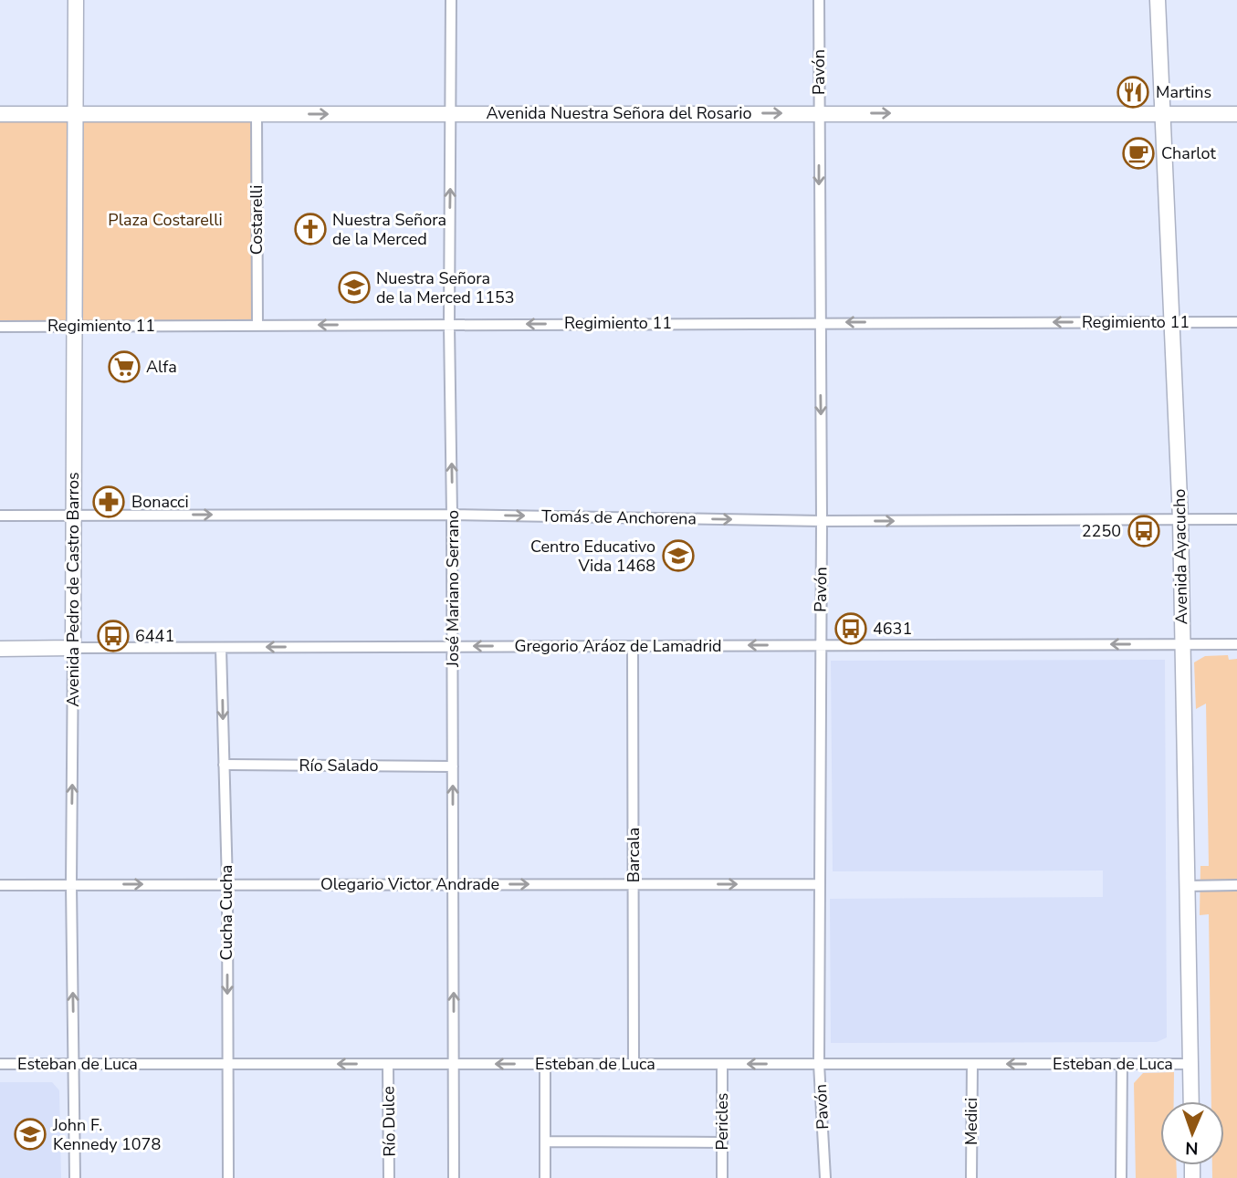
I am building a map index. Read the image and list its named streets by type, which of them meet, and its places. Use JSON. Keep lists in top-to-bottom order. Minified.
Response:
{"streets":{"street":["Pavón","Avenida Nuestra Señora del Rosario","Costarelli","Regimiento 11","Tomás de Anchorena","Avenida Ayacucho","José Mariano Serrano","Avenida Pedro de Castro Barros","Gregorio Aráoz de Lamadrid","Río Salado","Barcala","Olegario Victor Andrade","Cucha Cucha","Esteban de Luca","Río Dulce","Pericles","Medici"]},"crossings":[["Pavón","Avenida Nuestra Señora del Rosario"],["Pavón","Regimiento 11"],["Pavón","Tomás de Anchorena"],["Pavón","Gregorio Aráoz de Lamadrid"],["Pavón","Olegario Victor Andrade"],["Pavón","Esteban de Luca"],["Avenida Nuestra Señora del Rosario","Costarelli"],["Avenida Nuestra Señora del Rosario","Avenida Ayacucho"],["Avenida Nuestra Señora del Rosario","José Mariano Serrano"],["Avenida Nuestra Señora del Rosario","Avenida Pedro de Castro Barros"],["Costarelli","Regimiento 11"],["Regimiento 11","Avenida Ayacucho"],["Regimiento 11","José Mariano Serrano"],["Regimiento 11","Avenida Pedro de Castro Barros"],["Tomás de Anchorena","Avenida Ayacucho"],["Tomás de Anchorena","José Mariano Serrano"],["Tomás de Anchorena","Avenida Pedro de Castro Barros"],["Avenida Ayacucho","Gregorio Aráoz de Lamadrid"],["Avenida Ayacucho","Esteban de Luca"],["José Mariano Serrano","Gregorio Aráoz de Lamadrid"],["José Mariano Serrano","Río Salado"],["José Mariano Serrano","Olegario Victor Andrade"],["José Mariano Serrano","Esteban de Luca"],["Avenida Pedro de Castro Barros","Gregorio Aráoz de Lamadrid"],["Avenida Pedro de Castro Barros","Olegario Victor Andrade"],["Avenida Pedro de Castro Barros","Esteban de Luca"],["Gregorio Aráoz de Lamadrid","Barcala"],["Gregorio Aráoz de Lamadrid","Cucha Cucha"],["Río Salado","Cucha Cucha"],["Barcala","Olegario Victor Andrade"],["Barcala","Esteban de Luca"],["Olegario Victor Andrade","Cucha Cucha"],["Cucha Cucha","Esteban de Luca"],["Esteban de Luca","Río Dulce"],["Esteban de Luca","Pericles"],["Esteban de Luca","Medici"]],"one_way":["Avenida Nuestra Señora del Rosario","Regimiento 11","Tomás de Anchorena","José Mariano Serrano","Avenida Pedro de Castro Barros","Gregorio Aráoz de Lamadrid","Olegario Victor Andrade","Cucha Cucha","Esteban de Luca"],"parks":["Plaza Costarelli"],"places":{"restaurant":["Martins"],"cafe":["Charlot"],"church":["Nuestra Señora de la Merced"],"school or university":["Nuestra Señora de la Merced 1153","Centro Educativo Vida 1468","John F. Kennedy 1078"],"supermarket":["Alfa"],"pharmacy":["Bonacci"],"bus stop":["2250","4631","6441"]},"north":"bottom"}
